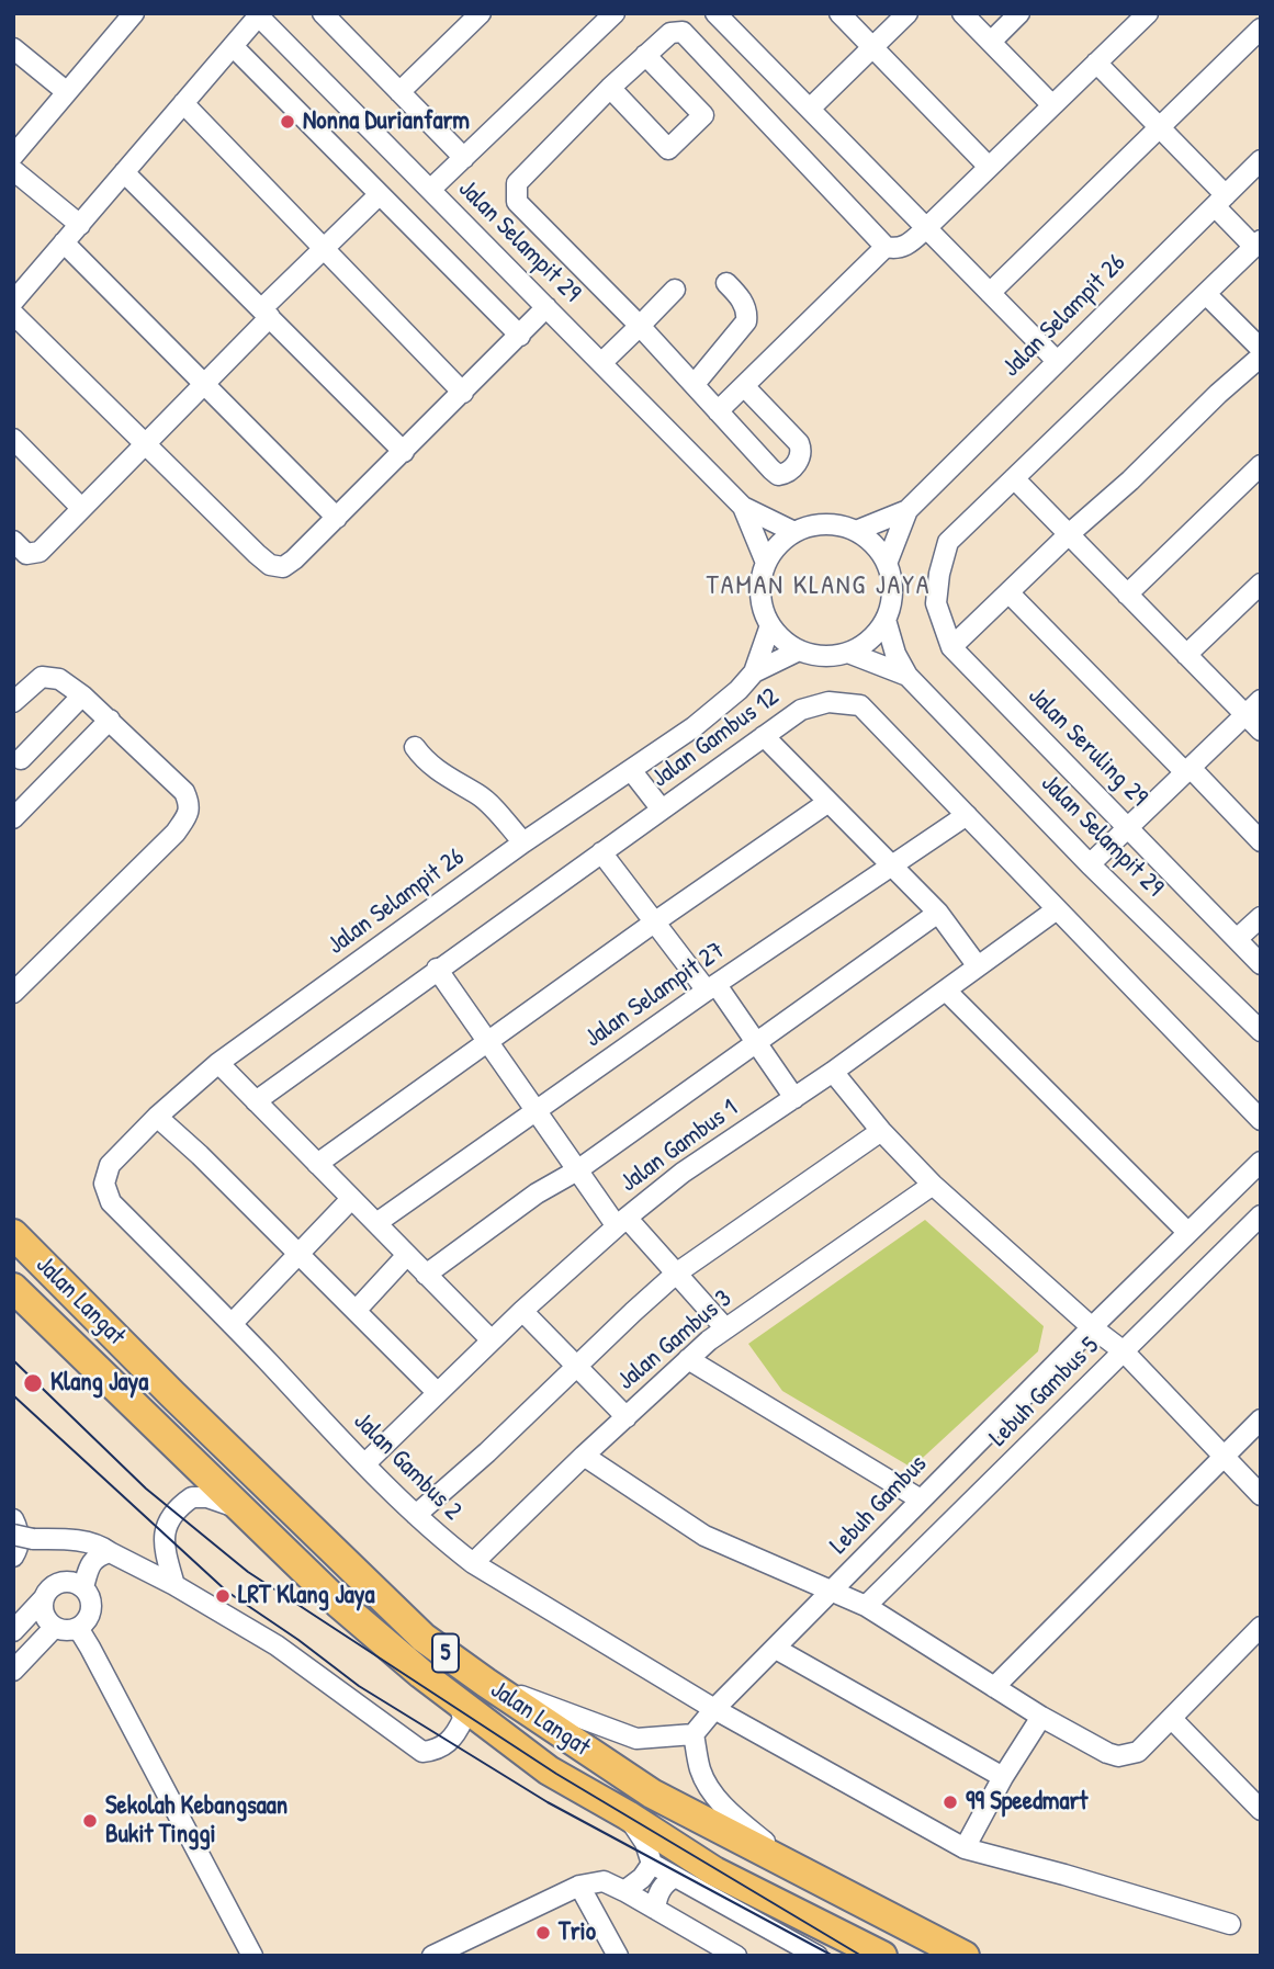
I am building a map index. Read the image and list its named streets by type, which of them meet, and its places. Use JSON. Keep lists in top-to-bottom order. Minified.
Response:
{"streets":{"highway":["Jalan Langat","5"],"street":["Jalan Selampit 29","Jalan Selampit 26","Jalan Gambus 12","Jalan Seruling 29","Jalan Selampit 27","Jalan Gambus 1","Jalan Gambus 3","Lebuh Gambus 5","Jalan Gambus 2","Lebuh Gambus"]},"crossings":[["Jalan Selampit 29","Jalan Selampit 26"],["Jalan Selampit 26","Jalan Gambus 2"],["Jalan Gambus 12","Jalan Selampit 27"],["Jalan Gambus 12","Jalan Gambus 1"],["Jalan Gambus 1","Jalan Gambus 2"],["Jalan Gambus 3","Jalan Gambus 2"],["Jalan Gambus 2","Lebuh Gambus"]],"districts":["TAMAN KLANG JAYA"],"places":["Nonna Durianfarm","Klang Jaya","LRT Klang Jaya","99 Speedmart","Sekolah Kebangsaan Bukit Tinggi","Trio"]}
